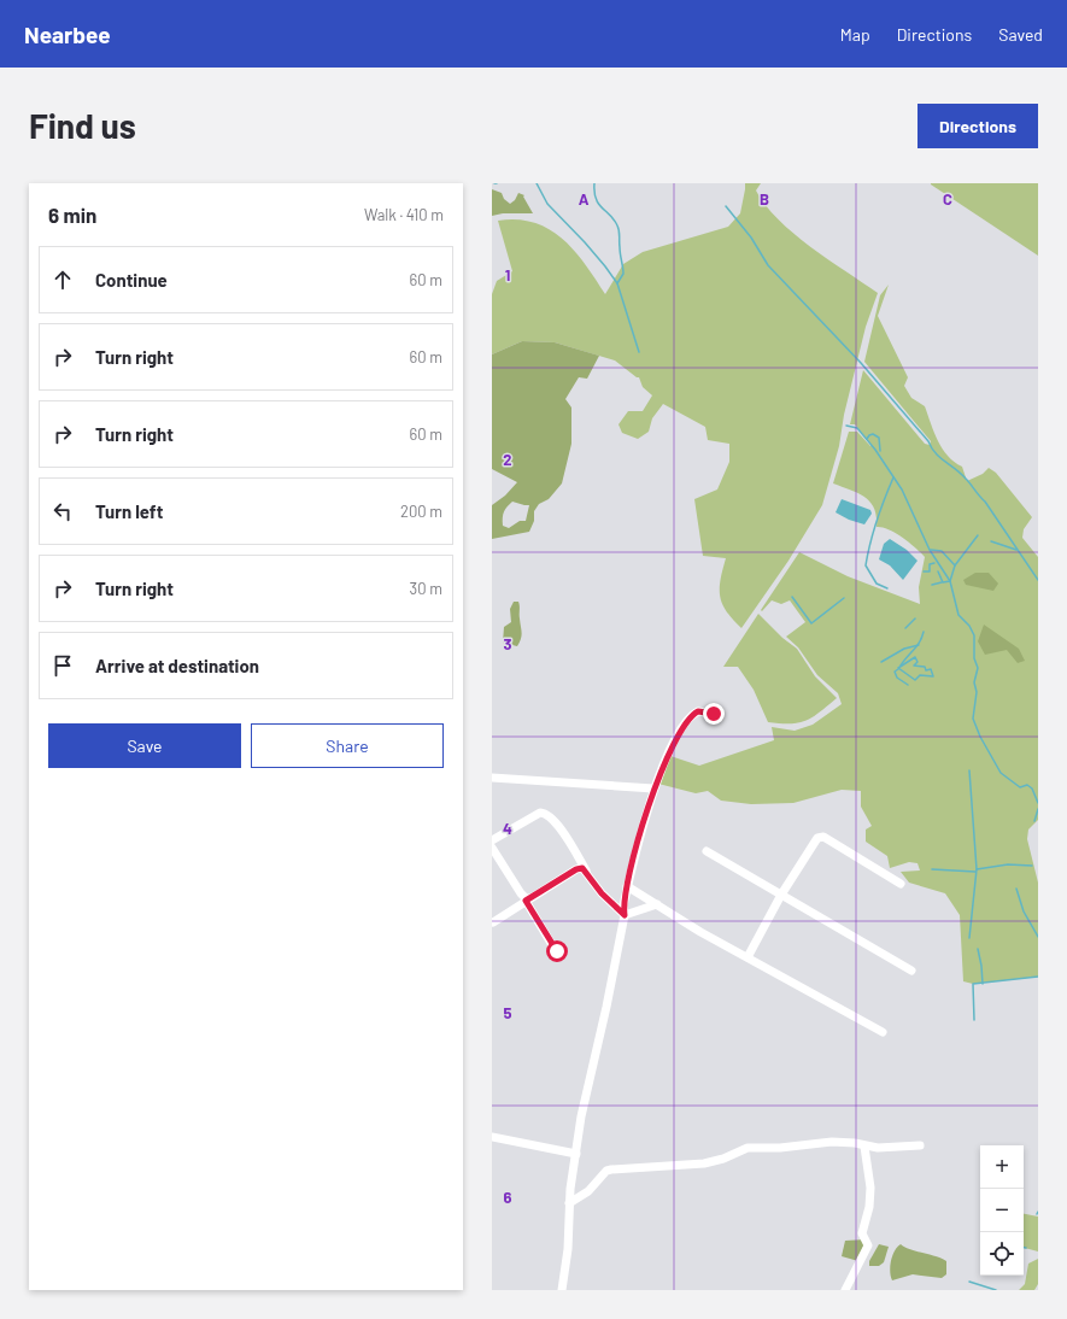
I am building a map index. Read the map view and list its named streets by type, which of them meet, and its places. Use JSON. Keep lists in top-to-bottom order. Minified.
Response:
{"page":{"header":"Nearbee","nav":["Map","Directions","Saved"],"buttons":["Directions",["Save","Share"]],"title":"Find us","heading":["6 min","Walk · 410 m"],"list":[["Continue","60 m"],["Turn right","60 m"],["Turn right","60 m"],["Turn left","200 m"],["Turn right","30 m"],"Arrive at destination"],"map_buttons":["+","−"]},"grid":{"columns":["A","B","C"],"rows":["1","2","3","4","5","6"]}}
